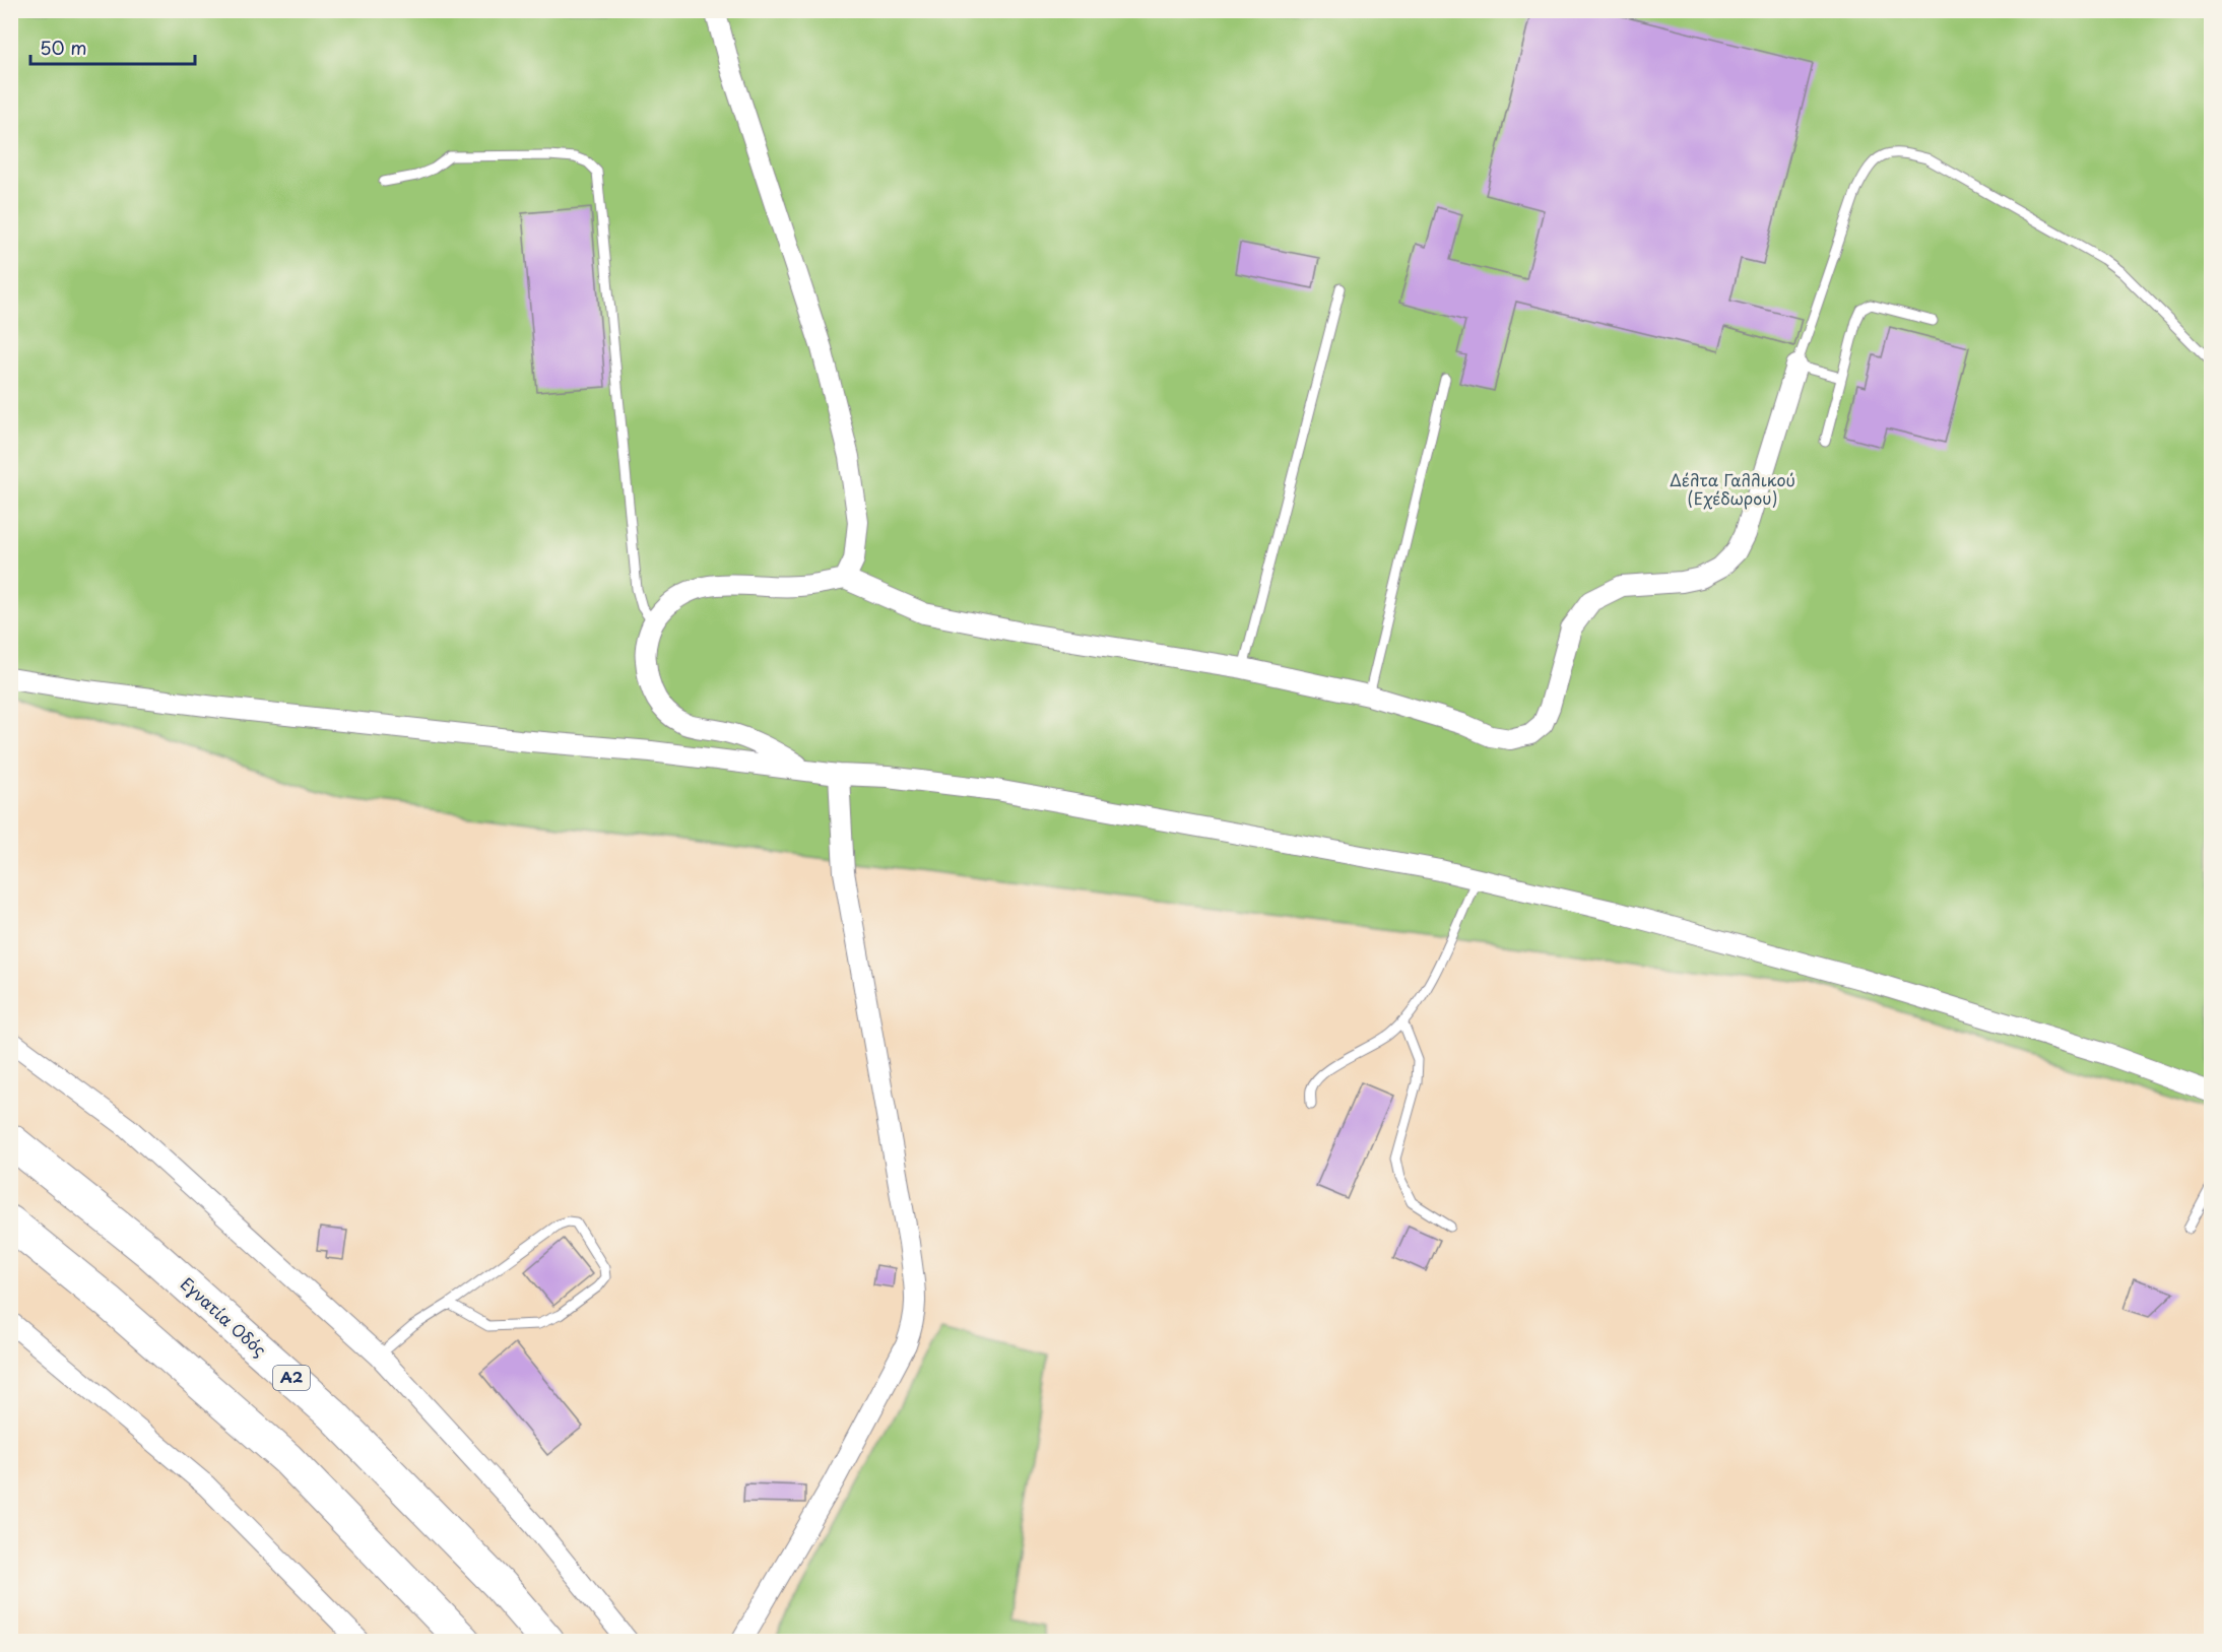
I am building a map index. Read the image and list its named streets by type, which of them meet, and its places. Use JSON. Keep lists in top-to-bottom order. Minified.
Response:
{"streets":{"highway":["Εγνατία Οδός","Α2"]},"parks":["Δέλτα Γαλλικού (Εχέδωρου)"],"scale_bar":"50 m"}
